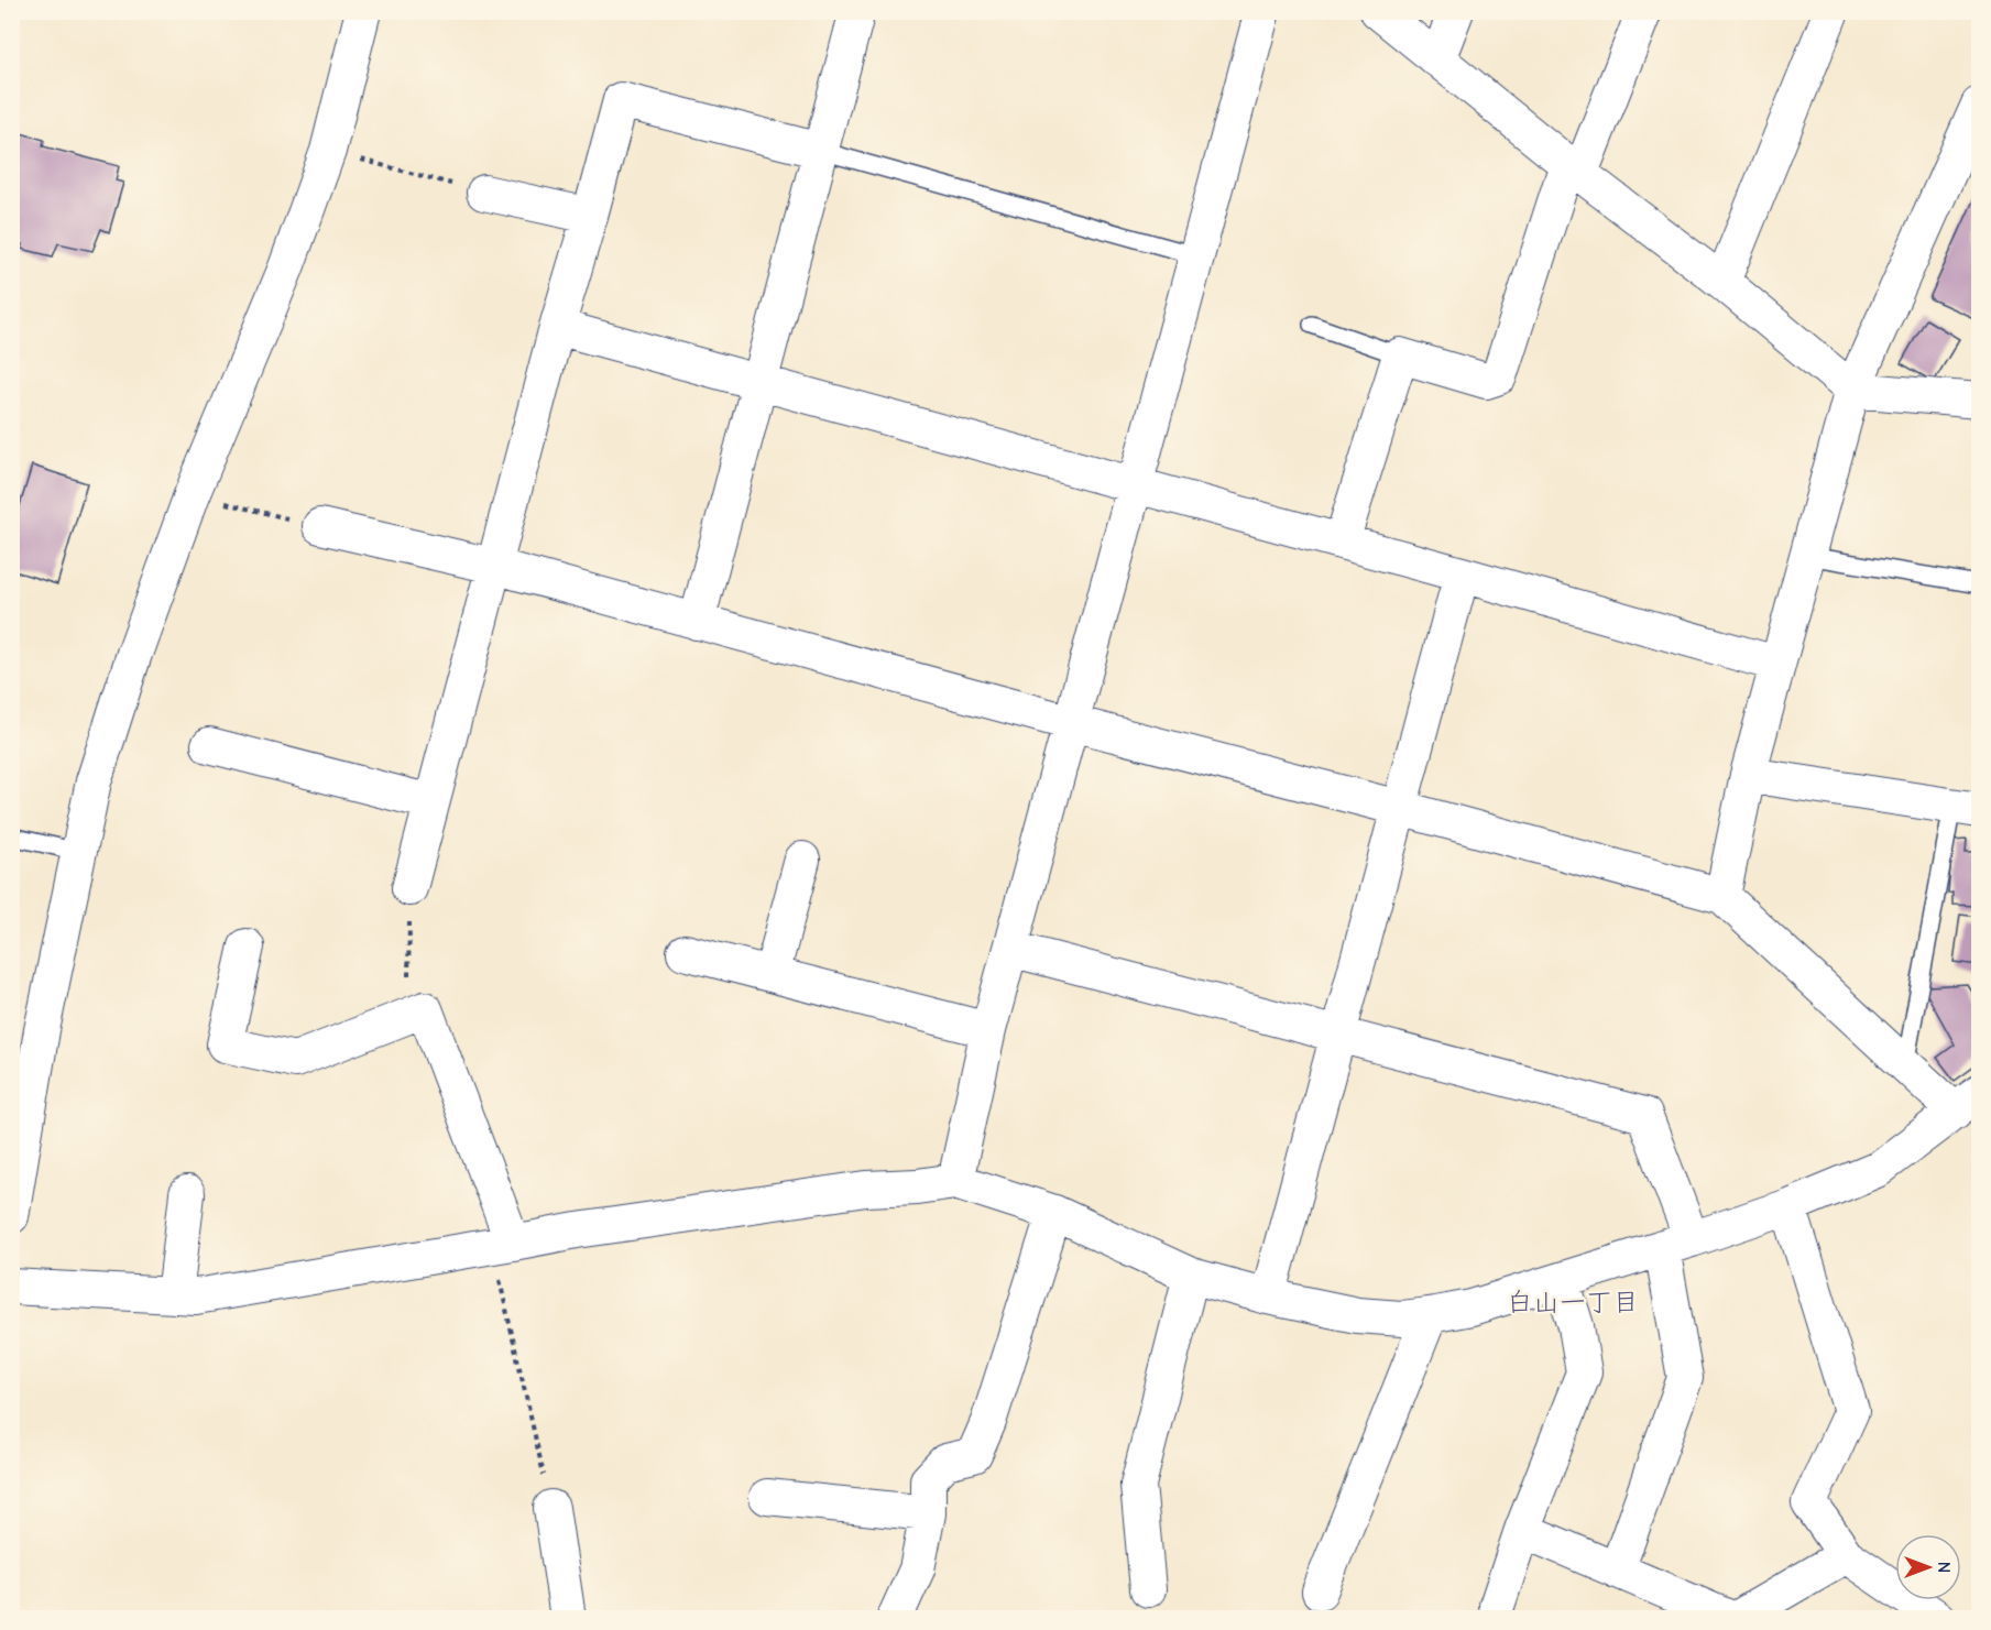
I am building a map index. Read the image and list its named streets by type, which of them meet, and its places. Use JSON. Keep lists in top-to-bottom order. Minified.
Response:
{"districts":["白山一丁目"],"north":"right"}
